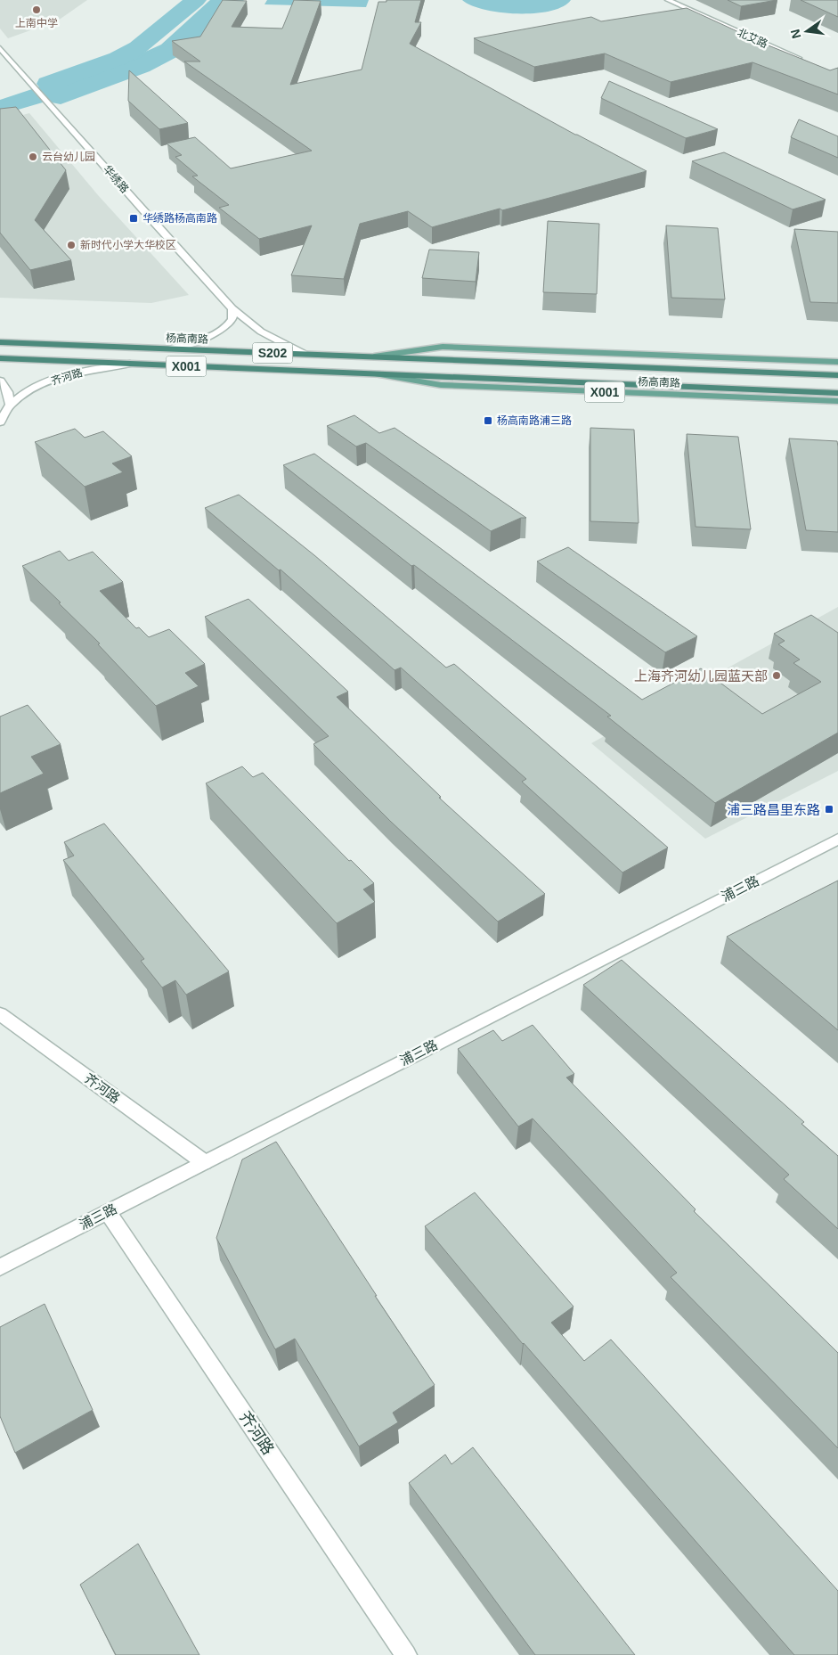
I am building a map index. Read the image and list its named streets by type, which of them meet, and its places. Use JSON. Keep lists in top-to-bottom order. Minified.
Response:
{"streets":{"highway":["杨高南路","S202","X001"],"street":["北艾路","华绣路","齐河路","浦三路"]},"crossings":[["华绣路","杨高南路"],["杨高南路","齐河路"],["齐河路","浦三路"]],"places":{"other":["上南中学","云台幼儿园","新时代小学大华校区","上海齐河幼儿园蓝天部"],"transit":["华绣路杨高南路","杨高南路浦三路","浦三路昌里东路"]},"north":"left"}
